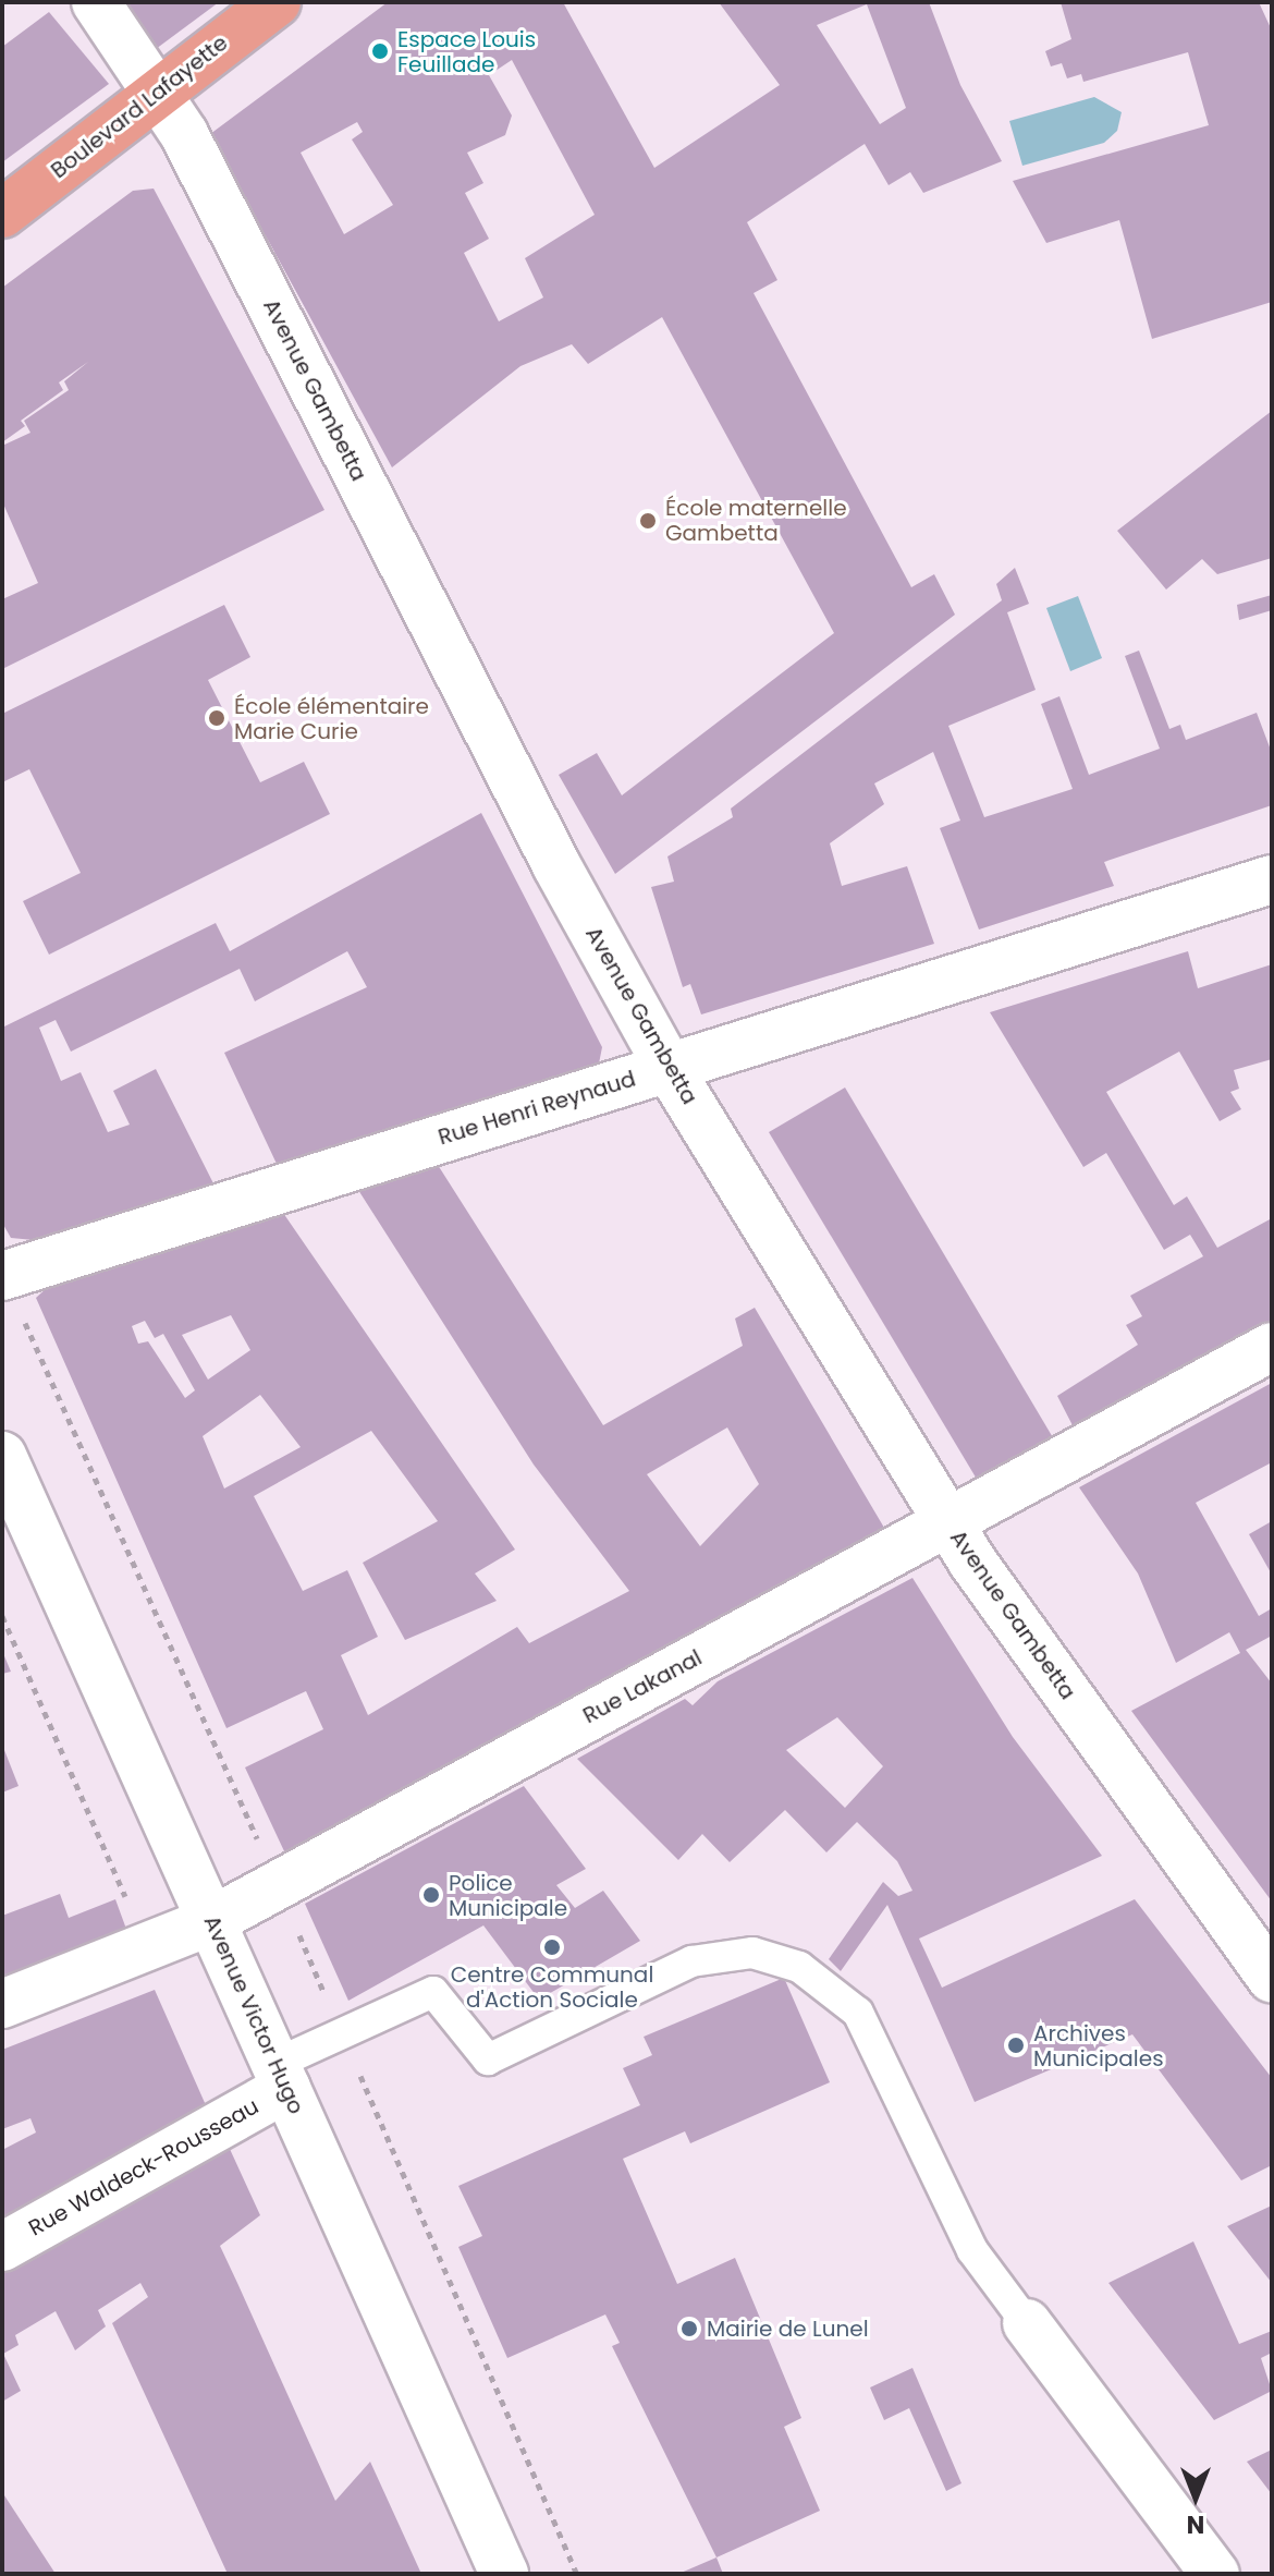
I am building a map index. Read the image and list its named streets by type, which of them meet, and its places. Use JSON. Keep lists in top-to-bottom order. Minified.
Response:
{"streets":{"main road":["Boulevard Lafayette"],"street":["Avenue Gambetta","Rue Henri Reynaud","Rue Lakanal","Avenue Victor Hugo","Rue Waldeck-Rousseau"]},"crossings":[["Boulevard Lafayette","Avenue Gambetta"],["Avenue Gambetta","Rue Henri Reynaud"],["Avenue Gambetta","Rue Lakanal"],["Rue Lakanal","Avenue Victor Hugo"],["Avenue Victor Hugo","Rue Waldeck-Rousseau"]],"places":["Espace Louis Feuillade","École maternelle Gambetta","École élémentaire Marie Curie","Police Municipale","Centre Communal d'Action Sociale","Archives Municipales","Mairie de Lunel"],"north":"bottom"}
